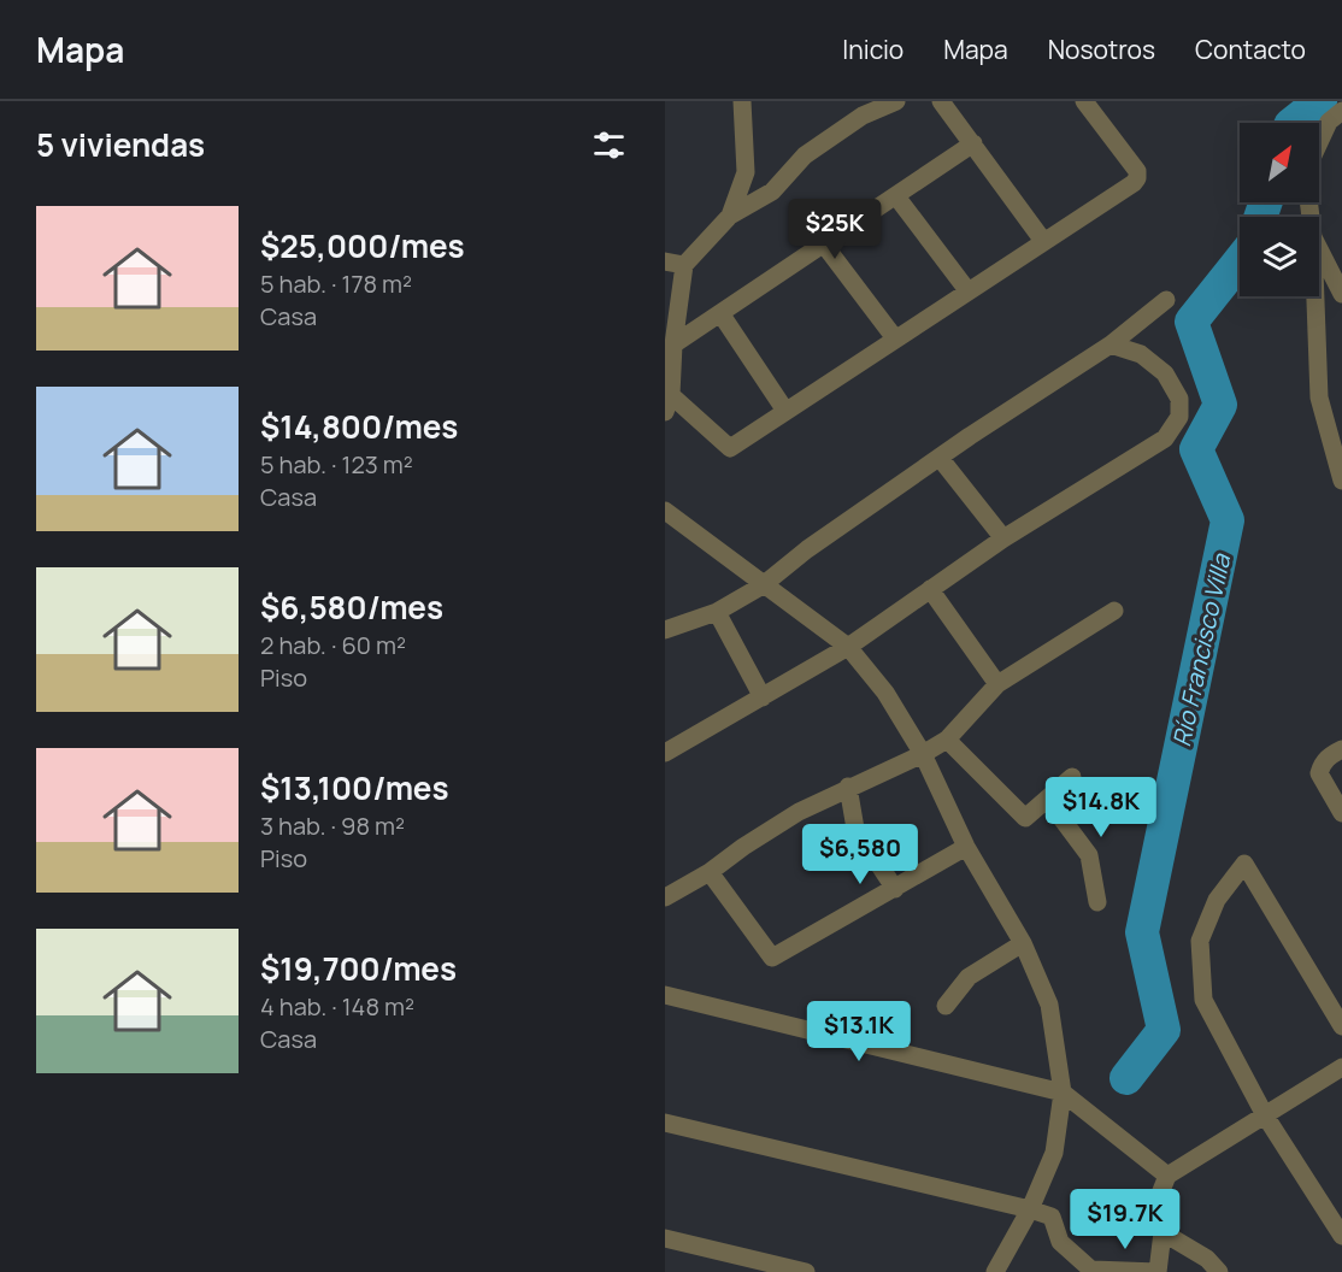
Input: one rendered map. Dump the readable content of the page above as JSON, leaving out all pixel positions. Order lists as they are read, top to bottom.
{
  "water": ["Río Francisco Villa"],
  "north": "top right",
  "page": {
    "header": "Mapa",
    "nav": [
      "Inicio",
      "Mapa",
      "Nosotros",
      "Contacto"
    ],
    "heading": "5 viviendas",
    "list": [
      {
        "name": "$25,000/mes",
        "note": "5 hab. · 178 m² · Casa"
      },
      {
        "name": "$14,800/mes",
        "note": "5 hab. · 123 m² · Casa"
      },
      {
        "name": "$6,580/mes",
        "note": "2 hab. · 60 m² · Piso"
      },
      {
        "name": "$13,100/mes",
        "note": "3 hab. · 98 m² · Piso"
      },
      {
        "name": "$19,700/mes",
        "note": "4 hab. · 148 m² · Casa"
      }
    ],
    "price": [
      "$25K",
      "$14.8K",
      "$6,580",
      "$13.1K",
      "$19.7K"
    ]
  }
}
